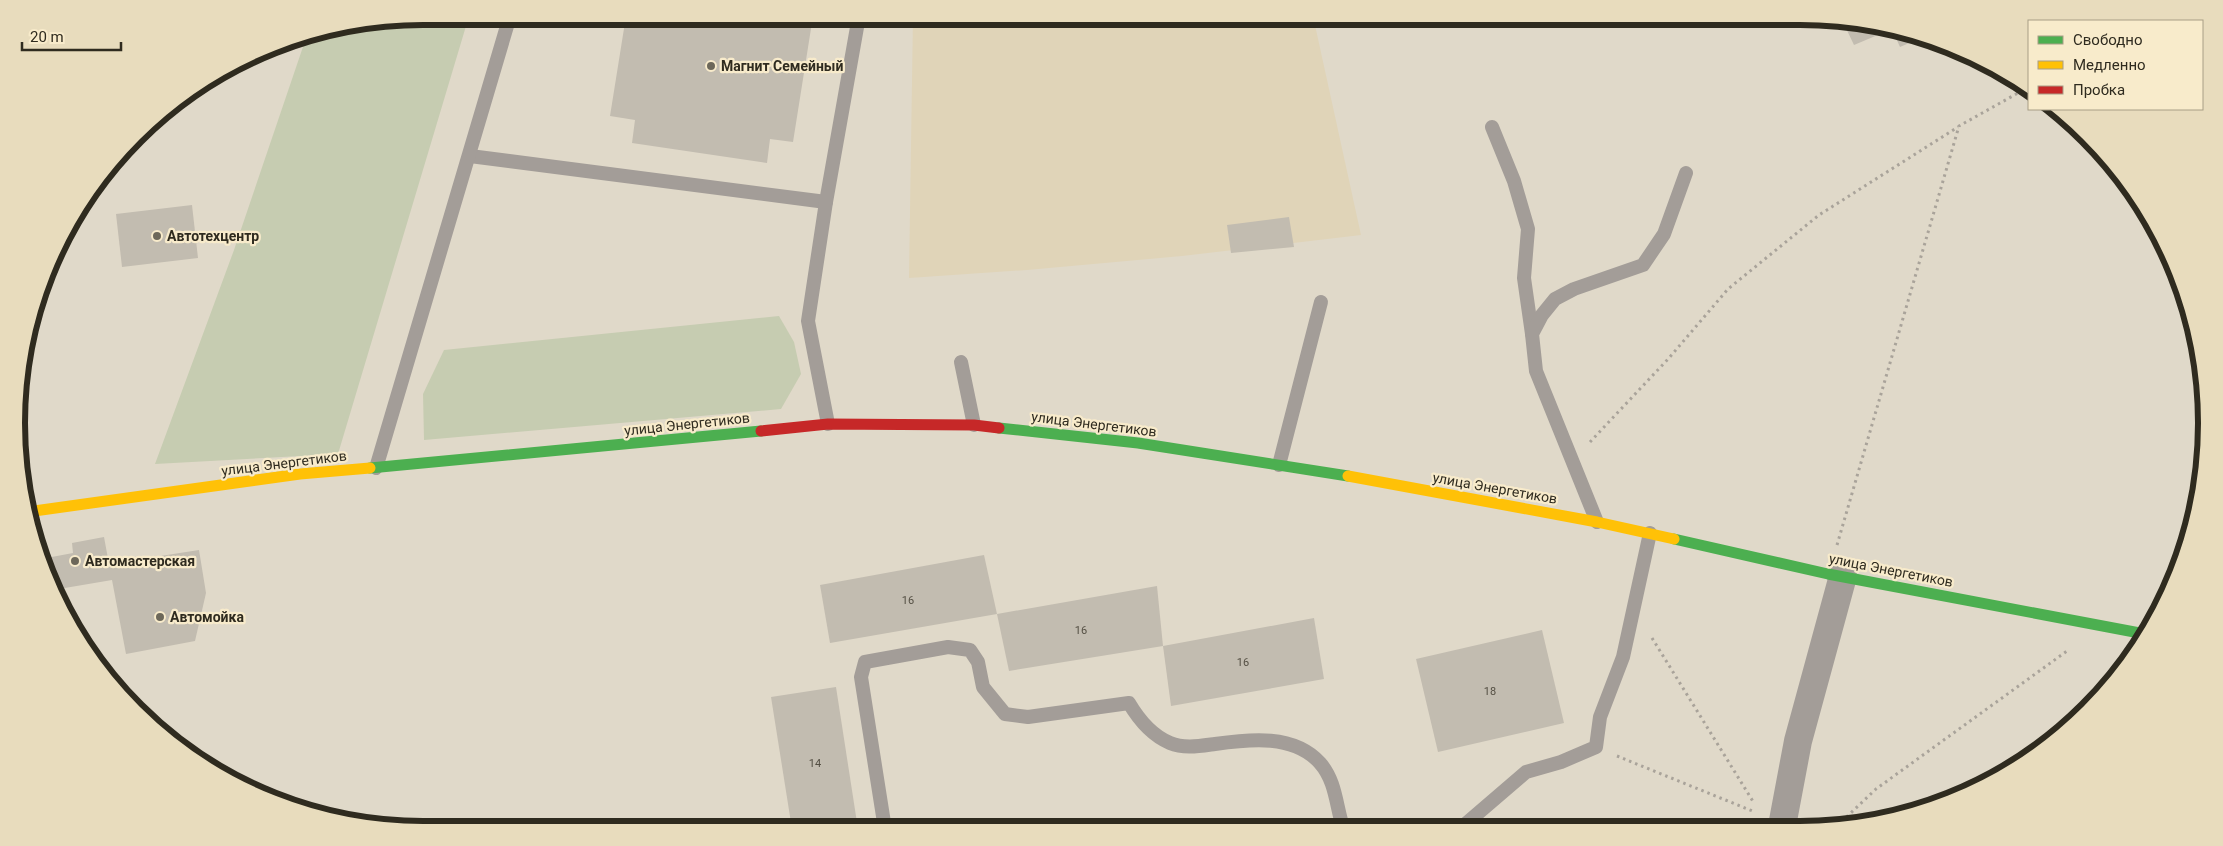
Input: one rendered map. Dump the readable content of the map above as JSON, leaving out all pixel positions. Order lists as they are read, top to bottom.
{
  "streets": {
    "street": ["улица Энергетиков"]
  },
  "places": [
    "Магнит Семейный",
    "Автотехцентр",
    "Автомастерская",
    "Автомойка"
  ],
  "house_numbers": [
    "16",
    "16",
    "16",
    "18",
    "14"
  ],
  "legend": ["Свободно", "Медленно", "Пробка"],
  "scale_bar": "20 m"
}
